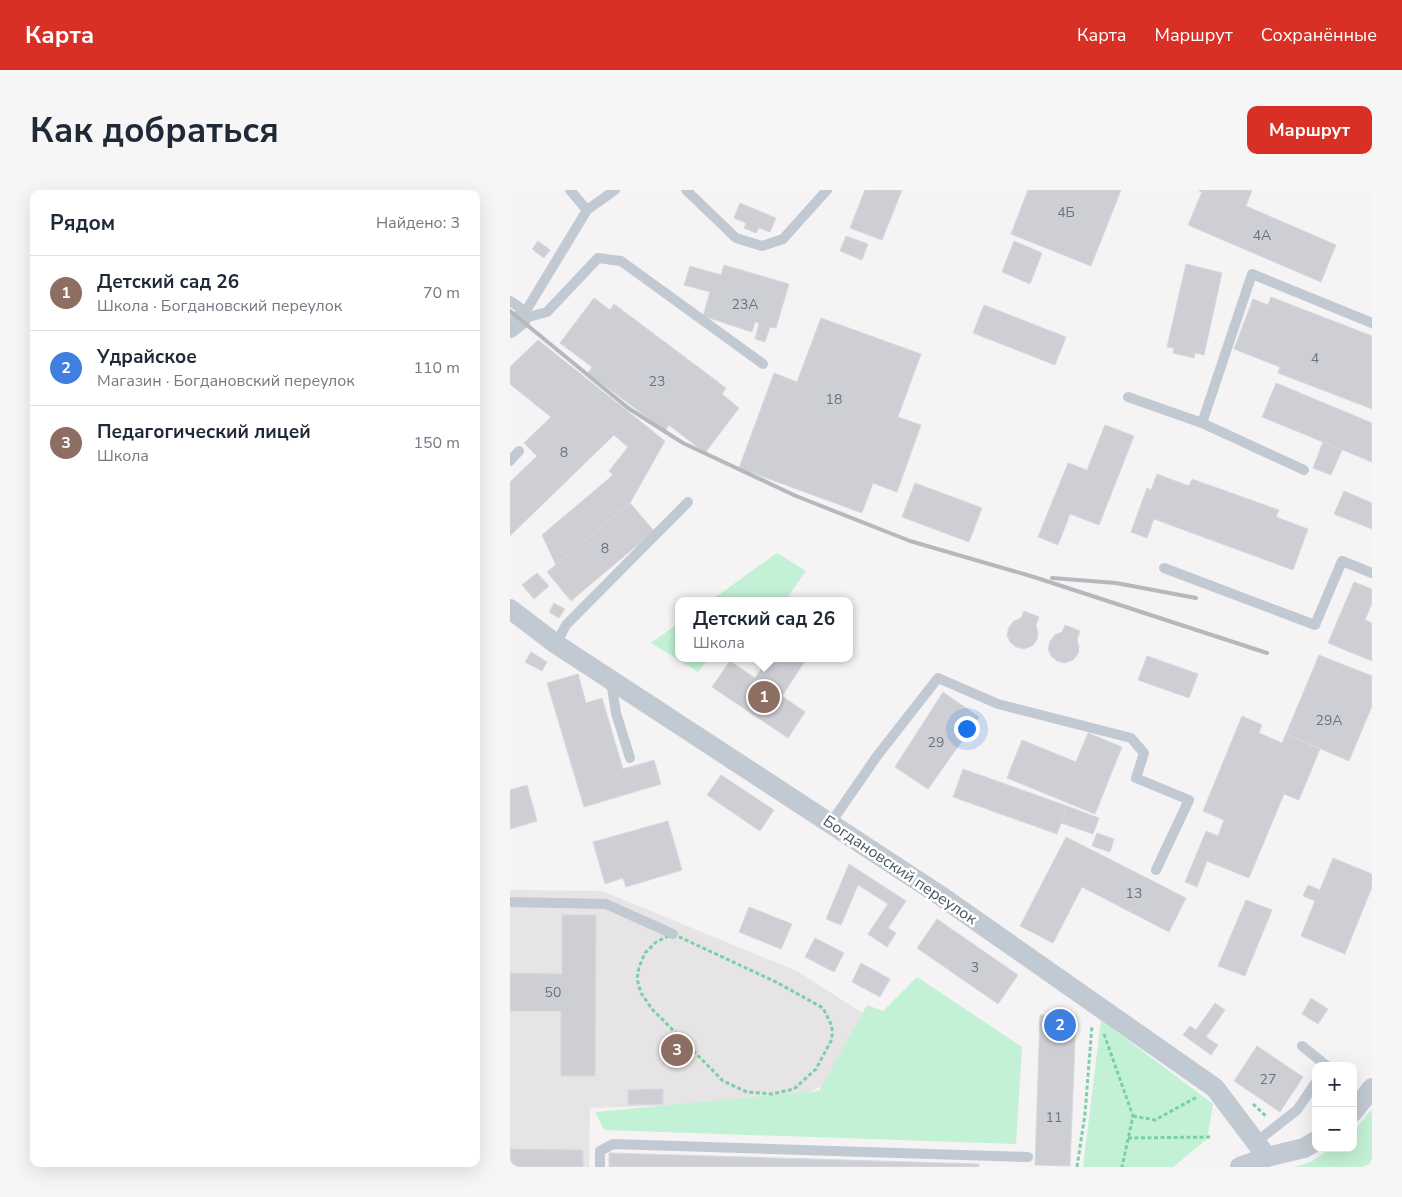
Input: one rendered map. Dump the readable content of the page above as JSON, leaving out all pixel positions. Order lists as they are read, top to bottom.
{
  "streets": {
    "street": ["Богдановский переулок"]
  },
  "house_numbers": [
    "4Б",
    "4А",
    "23А",
    "4",
    "23",
    "18",
    "8",
    "8",
    "29А",
    "29",
    "13",
    "3",
    "50",
    "27",
    "11"
  ],
  "page": {
    "header": "Карта",
    "nav": ["Карта", "Маршрут", "Сохранённые"],
    "buttons": "Маршрут",
    "title": "Как добраться",
    "heading": ["Рядом", "Найдено: 3"],
    "list": [
      {
        "mark": "1",
        "name": "Детский сад 26",
        "note": "Школа · Богдановский переулок",
        "value": "70 m"
      },
      {
        "mark": "2",
        "name": "Удрайское",
        "note": "Магазин · Богдановский переулок",
        "value": "110 m"
      },
      {
        "mark": "3",
        "name": "Педагогический лицей",
        "note": "Школа",
        "value": "150 m"
      }
    ],
    "popup": ["Детский сад 26", "Школа"],
    "pins": ["1", "2", "3"],
    "map_buttons": ["+", "−"]
  }
}
